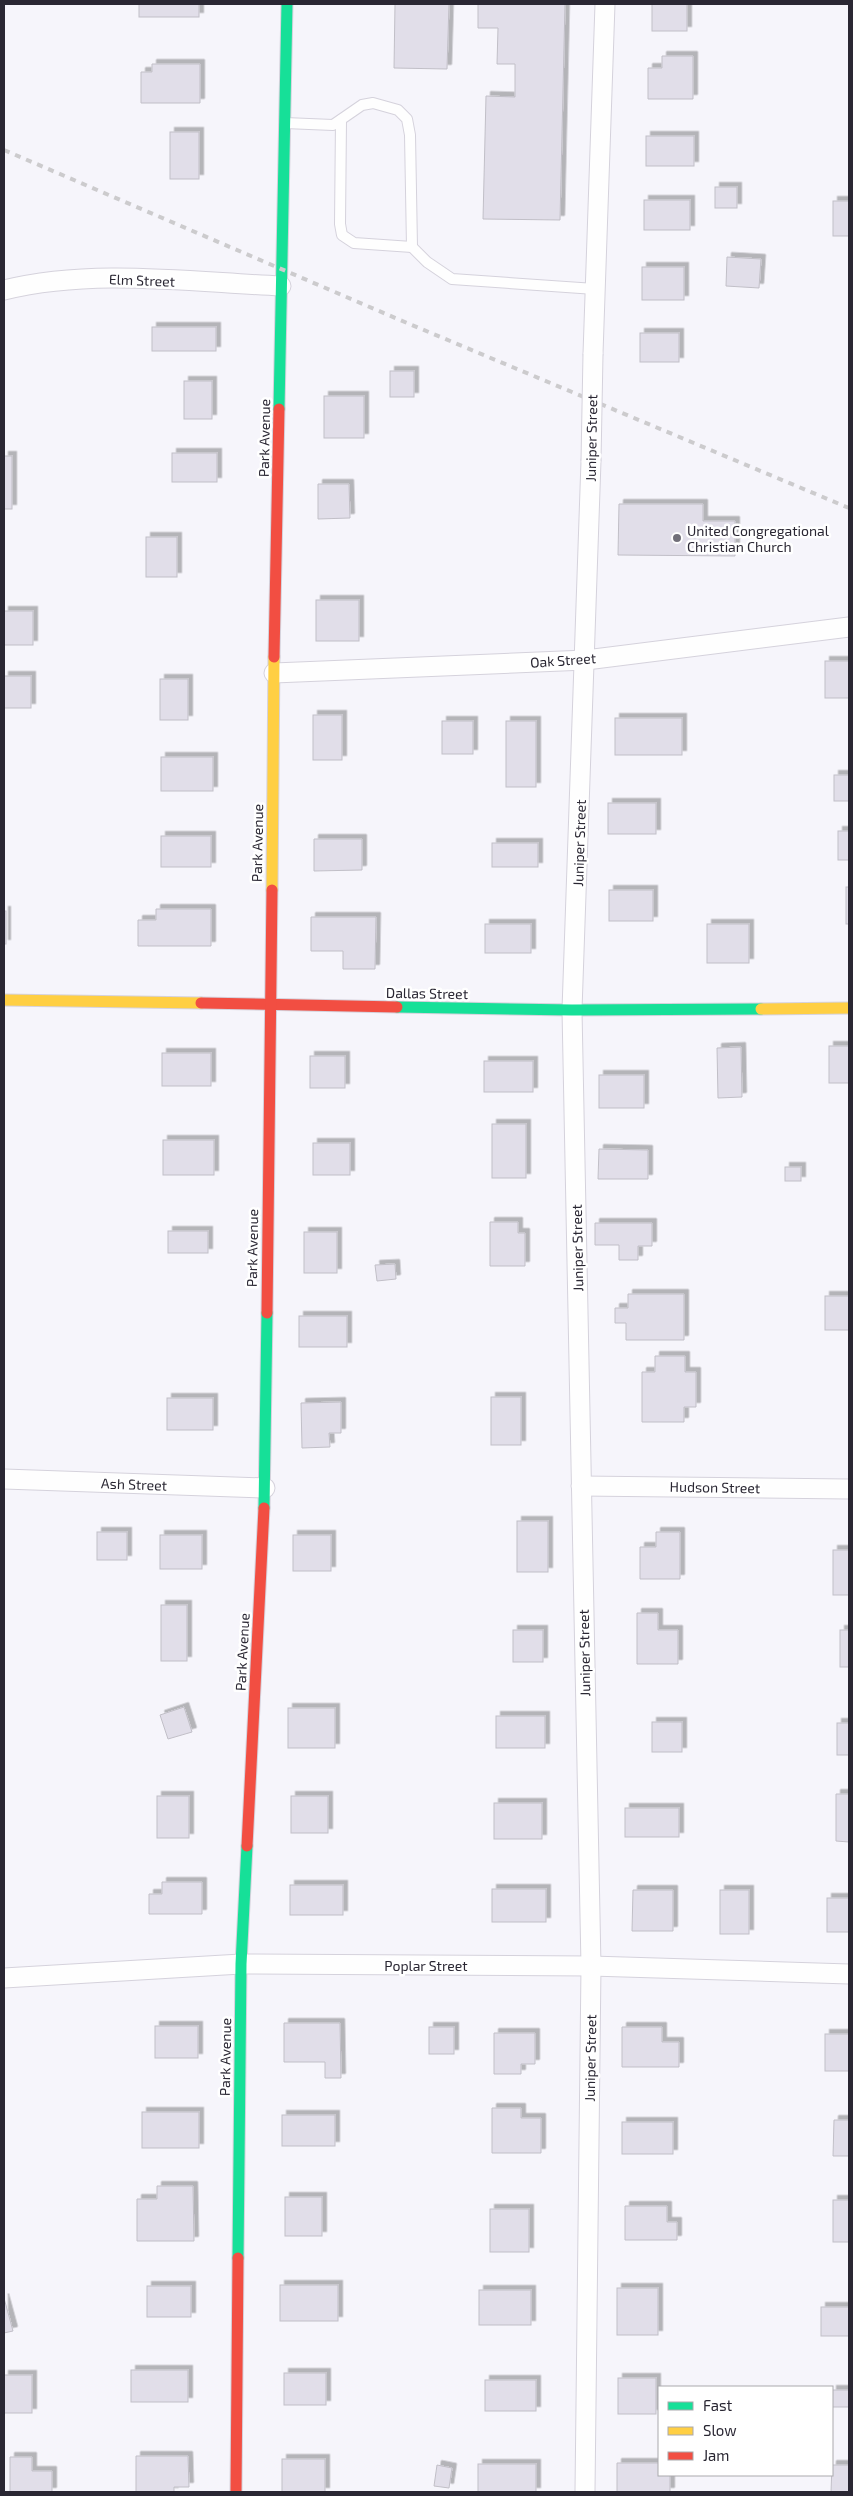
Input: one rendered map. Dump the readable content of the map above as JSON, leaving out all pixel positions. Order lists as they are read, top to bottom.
{
  "streets": {
    "street": [
      "Elm Street",
      "Park Avenue",
      "Juniper Street",
      "Oak Street",
      "Dallas Street",
      "Ash Street",
      "Hudson Street",
      "Poplar Street"
    ]
  },
  "crossings": [
    ["Elm Street", "Park Avenue"],
    ["Park Avenue", "Oak Street"],
    ["Park Avenue", "Dallas Street"],
    ["Park Avenue", "Ash Street"],
    ["Park Avenue", "Poplar Street"],
    ["Juniper Street", "Oak Street"],
    ["Juniper Street", "Dallas Street"],
    ["Juniper Street", "Hudson Street"],
    ["Juniper Street", "Poplar Street"]
  ],
  "places": ["United Congregational Christian Church"],
  "legend": ["Fast", "Slow", "Jam"]
}
